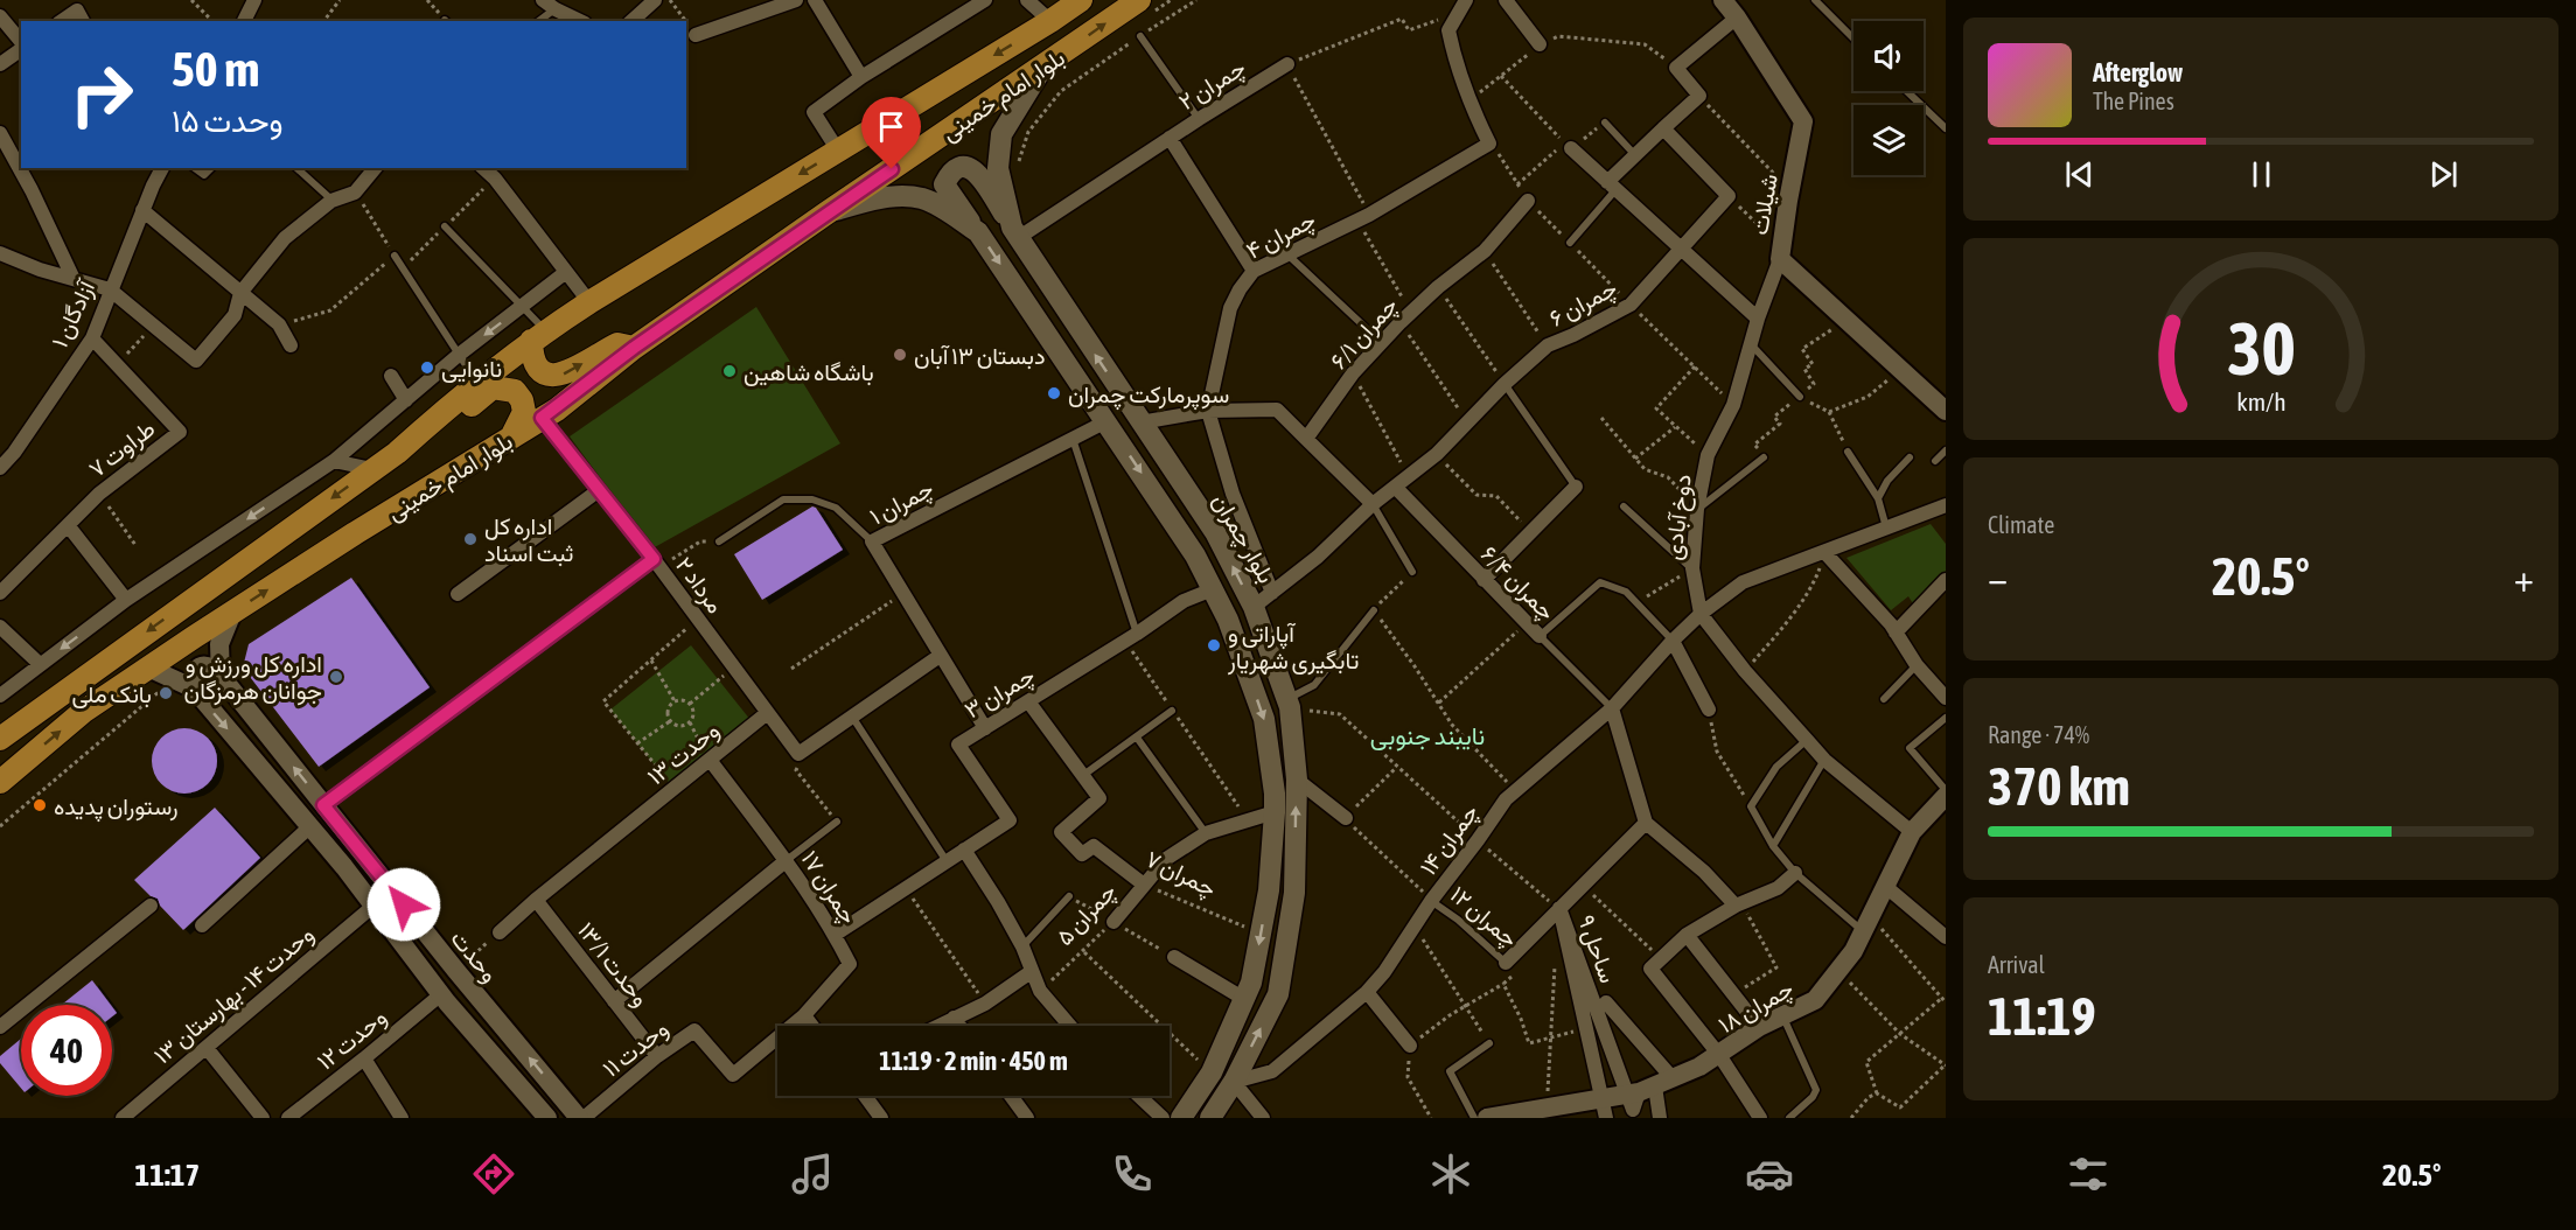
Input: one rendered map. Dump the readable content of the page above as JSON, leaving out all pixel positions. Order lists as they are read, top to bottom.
{
  "streets": {
    "main road": ["بلوار امام خمینی", "بلوار چمران"],
    "street": [
      "چمران ۲",
      "شیلات",
      "چمران ۴",
      "چمران ۶",
      "آزادگان ۱",
      "چمران ۶/۱",
      "طراوت ۷",
      "چمران ۱",
      "دوخ آبادی",
      "چمران ۶/۴",
      "مرداد ۲",
      "چمران ۳",
      "وحدت ۱۳",
      "چمران ۱۴",
      "چمران ۷",
      "چمران ۱۷",
      "چمران ۵",
      "ساحل ۹",
      "وحدت",
      "وحدت ۱۳/۱",
      "وحدت ۱۴ - بهارستان ۱۳",
      "چمران ۱۸",
      "وحدت ۱۲",
      "وحدت ۱۱"
    ],
    "lane": ["چمران ۱۲"]
  },
  "crossings": [
    ["چمران ۲", "بلوار چمران"],
    ["بلوار امام خمینی", "بلوار چمران"],
    ["بلوار امام خمینی", "مرداد ۲"],
    ["شیلات", "دوخ آبادی"],
    ["چمران ۴", "چمران ۶"],
    ["چمران ۶", "بلوار چمران"],
    ["چمران ۶", "چمران ۶/۴"],
    ["آزادگان ۱", "طراوت ۷"],
    ["چمران ۱", "چمران ۳"],
    ["دوخ آبادی", "چمران ۱۴"],
    ["دوخ آبادی", "چمران ۱۸"],
    ["بلوار چمران", "چمران ۱۴"],
    ["چمران ۶/۴", "چمران ۱۴"],
    ["مرداد ۲", "وحدت ۱۳"],
    ["چمران ۳", "چمران ۷"],
    ["چمران ۳", "چمران ۱۷"],
    ["وحدت ۱۳", "چمران ۱۷"],
    ["وحدت ۱۳", "وحدت ۱۳/۱"],
    ["چمران ۱۴", "چمران ۱۲"],
    ["چمران ۷", "چمران ۵"],
    ["چمران ۱۷", "وحدت ۱۱"],
    ["ساحل ۹", "چمران ۱۸"],
    ["وحدت", "وحدت ۱۱"],
    ["وحدت ۱۳/۱", "وحدت ۱۱"]
  ],
  "districts": ["نایبند جنوبی"],
  "places": [
    "دبستان ۱۳ آبان",
    "نانوایی",
    "باشگاه شاهین",
    "سوپرمارکت چمران",
    "اداره کل ثبت اسناد",
    "آپاراتی و تابگیری شهریار",
    "اداره کل ورزش و جوانان هرمزگان",
    "بانک ملی",
    "رستوران پدیده"
  ],
  "page": {
    "turn": ["50 m", "وحدت ۱۵"],
    "song": ["Afterglow", "The Pines"],
    "tile": [
      "Climate",
      ["Range · 74%", "370 km"],
      ["Arrival", "11:19"]
    ],
    "heat": ["−", "20.5°", "+"],
    "limit": "40",
    "trip": "11:19 · 2 min · 450 m",
    "tabs": ["11:17", "20.5°"],
    "gauge": ["30", "km/h"]
  }
}
